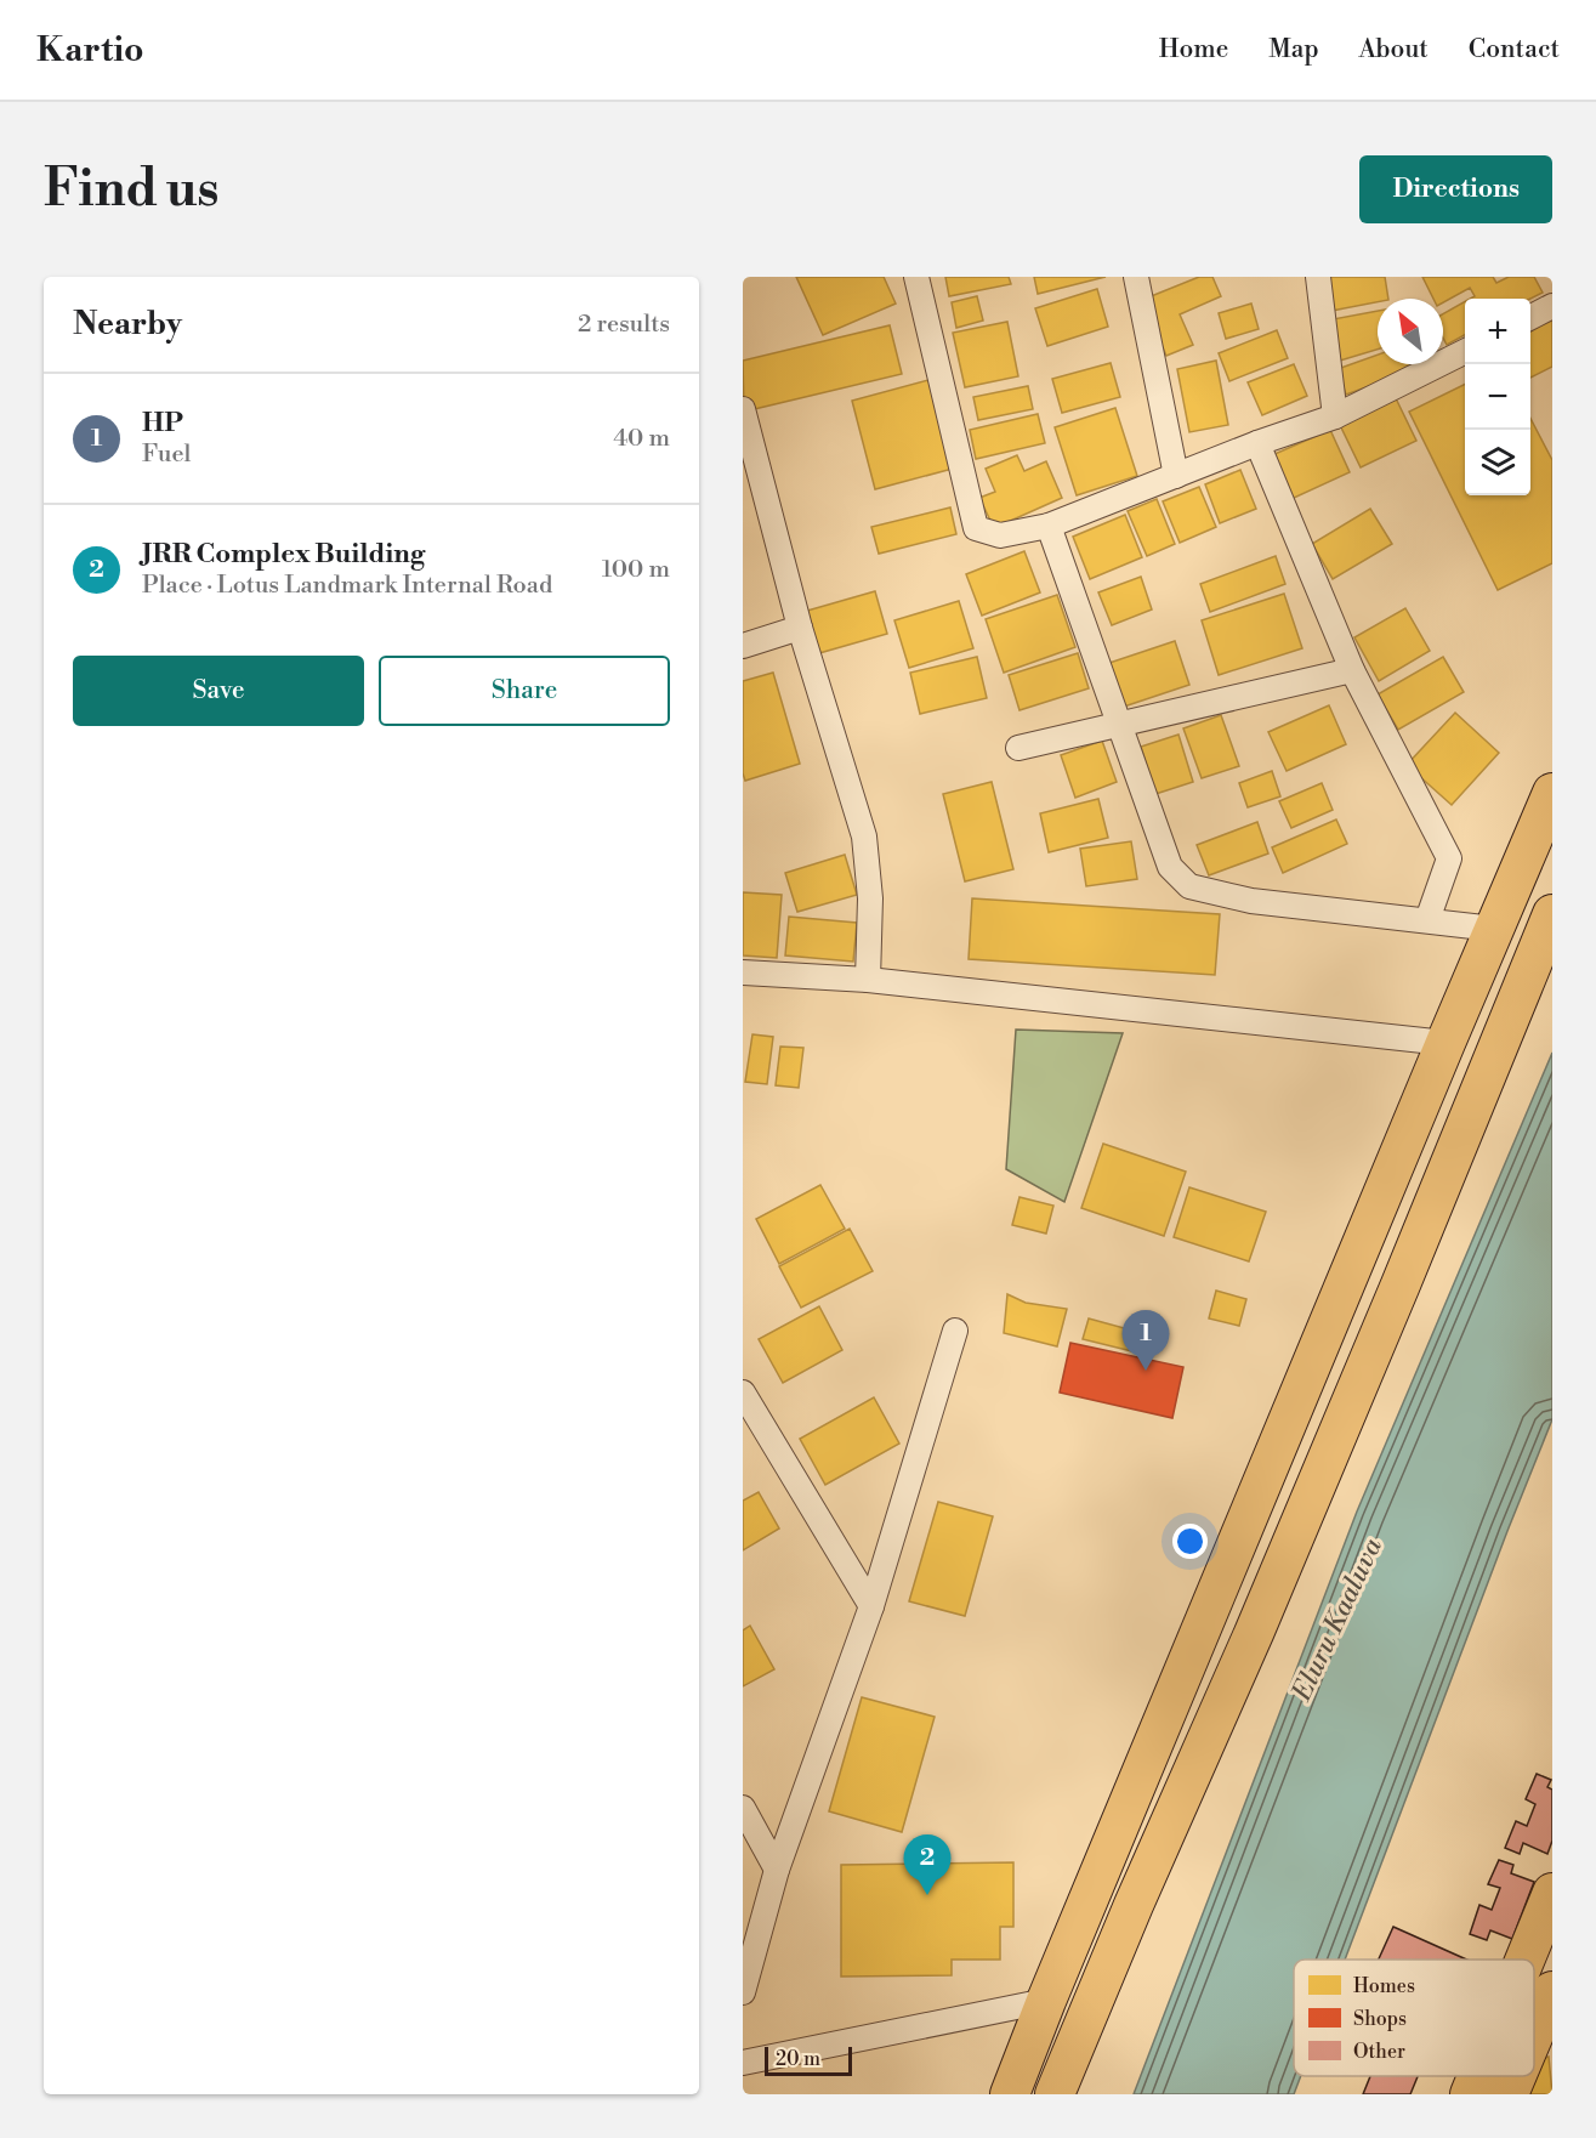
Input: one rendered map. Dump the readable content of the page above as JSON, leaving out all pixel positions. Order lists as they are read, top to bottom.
{
  "water": ["Eluru Kaaluva"],
  "legend": ["Homes", "Shops", "Other"],
  "scale_bar": "20 m",
  "north": "top left",
  "page": {
    "header": "Kartio",
    "nav": [
      "Home",
      "Map",
      "About",
      "Contact"
    ],
    "buttons": [
      "Directions",
      ["Save", "Share"]
    ],
    "title": "Find us",
    "heading": ["Nearby", "2 results"],
    "map_buttons": ["+", "−"],
    "list": [
      {
        "mark": "1",
        "name": "HP",
        "note": "Fuel",
        "value": "40 m"
      },
      {
        "mark": "2",
        "name": "JRR Complex Building",
        "note": "Place · Lotus Landmark Internal Road",
        "value": "100 m"
      }
    ],
    "pins": ["1", "2"],
    "scale": "20 m"
  }
}
